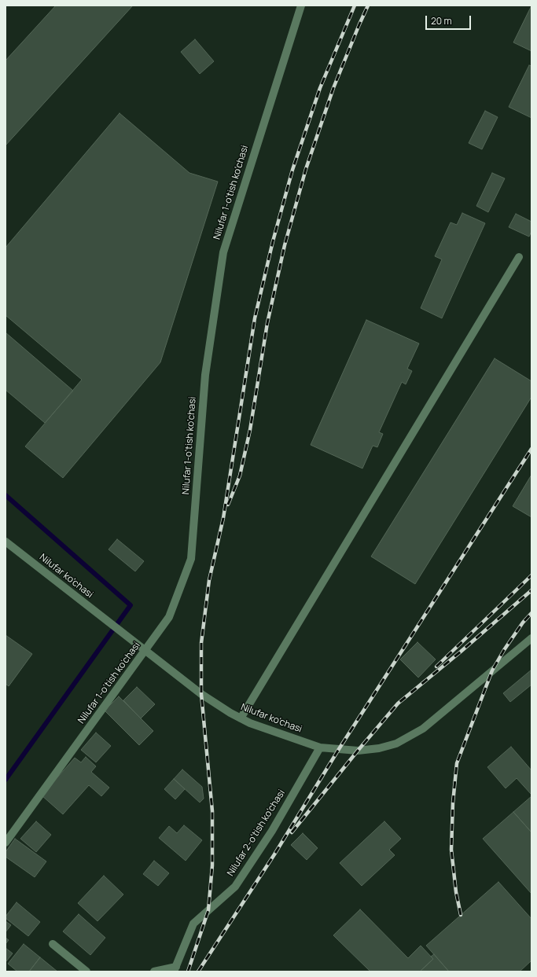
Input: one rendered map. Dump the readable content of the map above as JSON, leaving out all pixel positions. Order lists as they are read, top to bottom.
{
  "streets": {
    "street": ["Nilufar 1-o'tish ko'chasi", "Nilufar ko'chasi", "Nilufar 2-o'tish ko'chasi"]
  },
  "crossings": [
    ["Nilufar 1-o'tish ko'chasi", "Nilufar ko'chasi"],
    ["Nilufar ko'chasi", "Nilufar 2-o'tish ko'chasi"]
  ],
  "scale_bar": "20 m"
}
